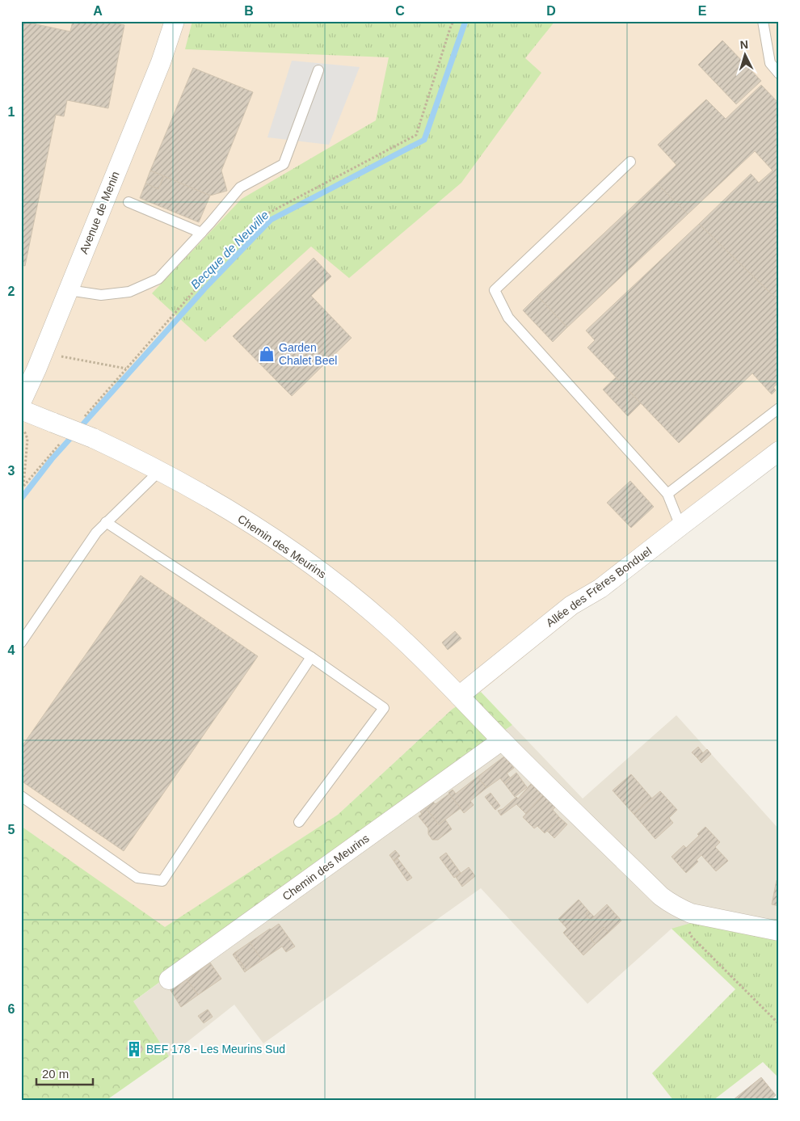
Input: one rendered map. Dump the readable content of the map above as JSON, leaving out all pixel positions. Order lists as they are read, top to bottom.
{
  "streets": {
    "street": ["Avenue de Menin", "Chemin des Meurins", "Allée des Frères Bonduel"]
  },
  "crossings": [
    ["Chemin des Meurins", "Allée des Frères Bonduel"]
  ],
  "water": ["Becque de Neuville"],
  "places": {
    "shop": ["Garden Chalet Beel"],
    "building": ["BEF 178 - Les Meurins Sud"]
  },
  "scale_bar": "20 m",
  "north": "top",
  "grid": {
    "columns": [
      "A",
      "B",
      "C",
      "D",
      "E"
    ],
    "rows": [
      "1",
      "2",
      "3",
      "4",
      "5",
      "6"
    ]
  }
}
